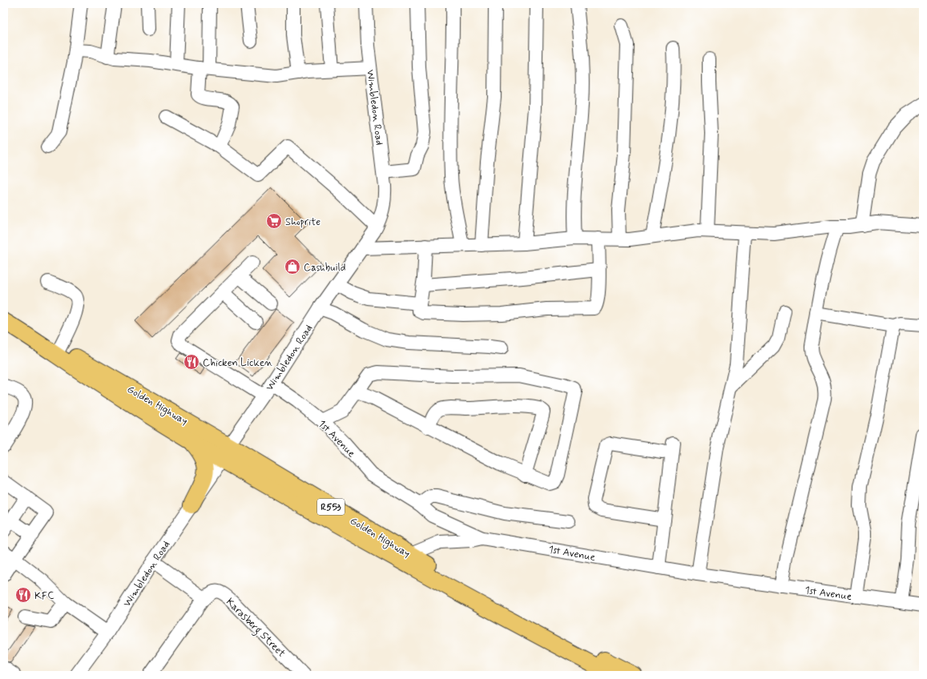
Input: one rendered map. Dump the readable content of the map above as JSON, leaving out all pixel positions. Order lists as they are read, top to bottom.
{
  "streets": {
    "main road": ["Golden Highway", "R553"],
    "street": ["Wimbledon Road", "1st Avenue", "Karasberg Street"]
  },
  "crossings": [
    ["Wimbledon Road", "Golden Highway"],
    ["Wimbledon Road", "1st Avenue"]
  ],
  "places": {
    "supermarket": ["Shoprite"],
    "shop": ["Cashbuild"],
    "restaurant": ["Chicken Licken", "KFC"]
  }
}
